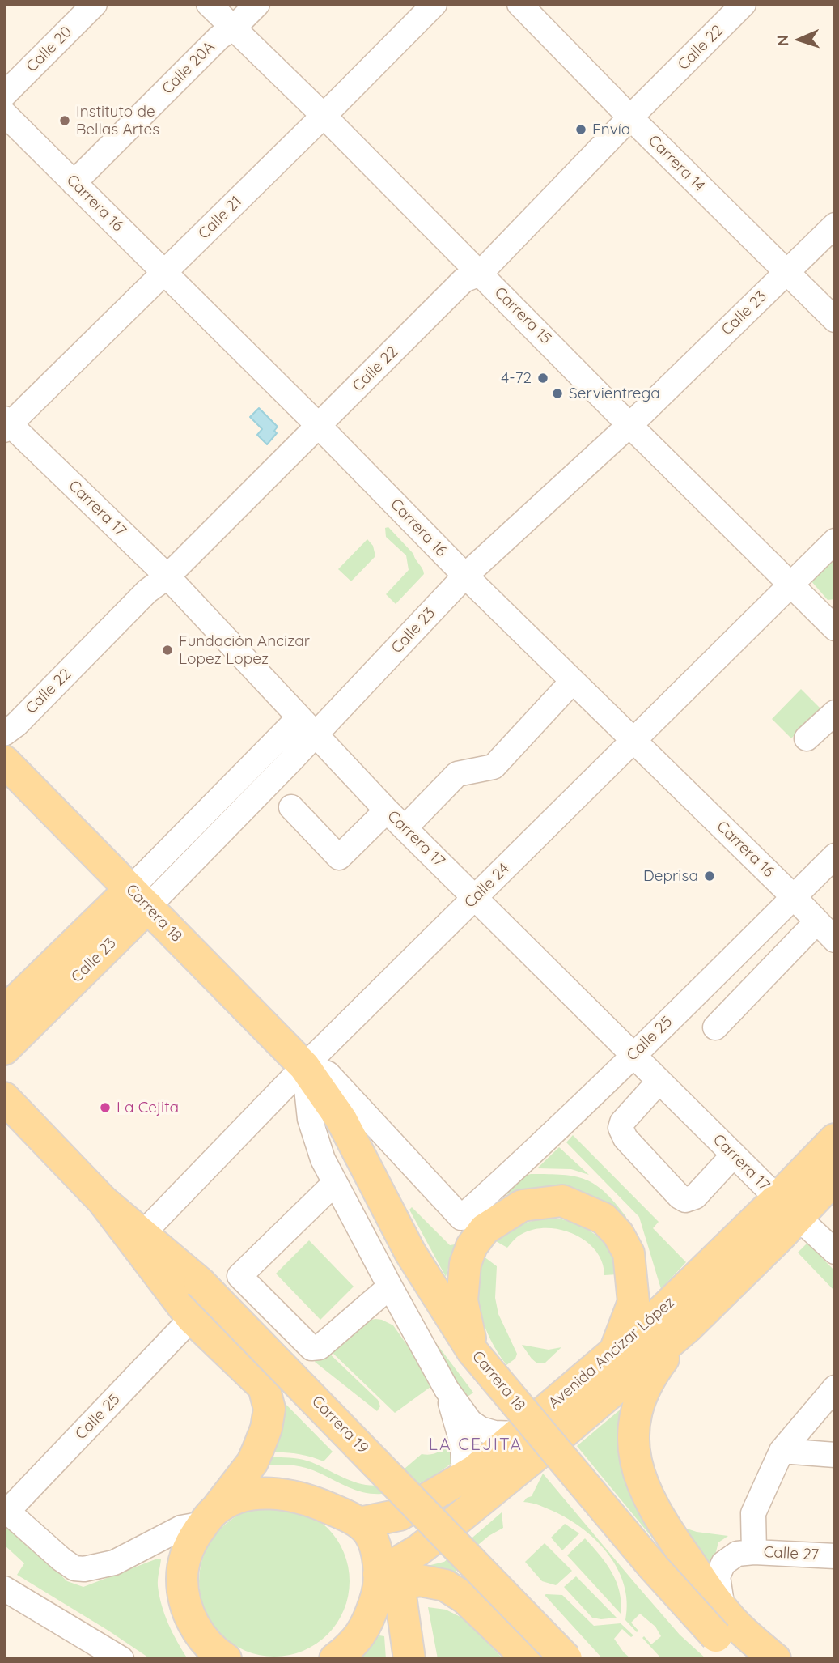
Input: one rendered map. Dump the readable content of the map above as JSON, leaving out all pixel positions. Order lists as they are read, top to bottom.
{
  "streets": {
    "main road": [
      "Calle 23",
      "Carrera 18",
      "Avenida Ancizar López",
      "Carrera 19"
    ],
    "street": [
      "Calle 22",
      "Calle 20",
      "Calle 20A",
      "Carrera 14",
      "Carrera 16",
      "Calle 21",
      "Carrera 15",
      "Carrera 17",
      "Calle 24",
      "Calle 25",
      "Calle 27"
    ]
  },
  "crossings": [
    ["Calle 22", "Carrera 14"],
    ["Calle 22", "Carrera 16"],
    ["Calle 22", "Carrera 15"],
    ["Calle 22", "Carrera 17"],
    ["Calle 20A", "Carrera 16"],
    ["Calle 20A", "Carrera 15"],
    ["Carrera 14", "Calle 23"],
    ["Carrera 16", "Calle 21"],
    ["Carrera 16", "Calle 23"],
    ["Carrera 16", "Calle 24"],
    ["Carrera 16", "Calle 25"],
    ["Calle 21", "Carrera 15"],
    ["Calle 21", "Carrera 17"],
    ["Calle 23", "Carrera 15"],
    ["Calle 23", "Carrera 17"],
    ["Calle 23", "Carrera 18"],
    ["Carrera 15", "Calle 24"],
    ["Carrera 17", "Calle 24"],
    ["Carrera 17", "Calle 25"],
    ["Carrera 17", "Avenida Ancizar López"],
    ["Calle 24", "Carrera 18"],
    ["Calle 24", "Carrera 19"],
    ["Carrera 18", "Calle 25"],
    ["Carrera 18", "Avenida Ancizar López"]
  ],
  "districts": ["LA CEJITA"],
  "places": [
    "Instituto de Bellas Artes",
    "Envía",
    "4-72",
    "Servientrega",
    "Fundación Ancizar Lopez Lopez",
    "Deprisa",
    "La Cejita"
  ],
  "north": "left"
}
